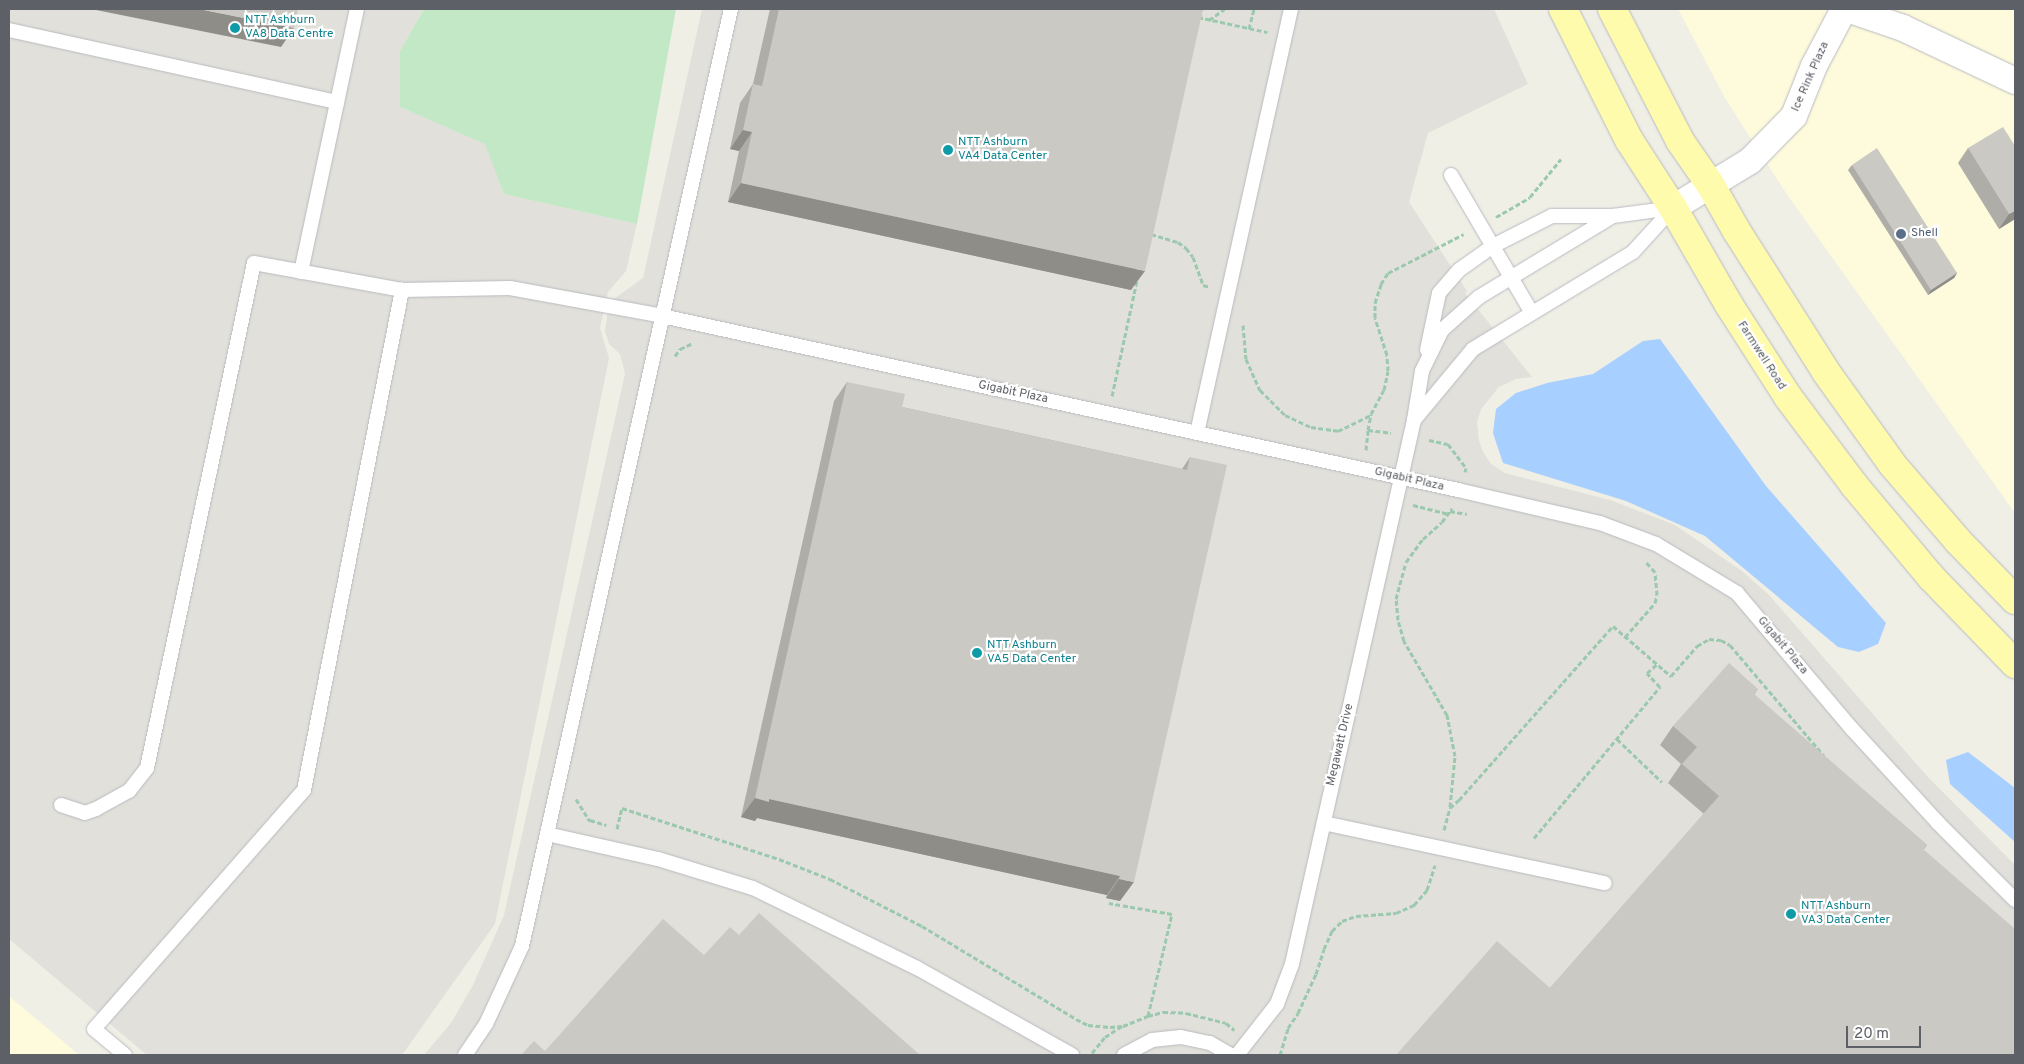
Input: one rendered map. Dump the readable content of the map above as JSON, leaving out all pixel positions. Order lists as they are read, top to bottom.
{
  "streets": {
    "main road": ["Farmwell Road"],
    "street": ["Ice Rink Plaza"],
    "lane": ["Gigabit Plaza", "Megawatt Drive"]
  },
  "crossings": [
    ["Ice Rink Plaza", "Farmwell Road"],
    ["Gigabit Plaza", "Megawatt Drive"]
  ],
  "places": [
    "NTT Ashburn VA8 Data Centre",
    "NTT Ashburn VA4 Data Center",
    "Shell",
    "NTT Ashburn VA5 Data Center",
    "NTT Ashburn VA3 Data Center"
  ],
  "scale_bar": "20 m"
}
